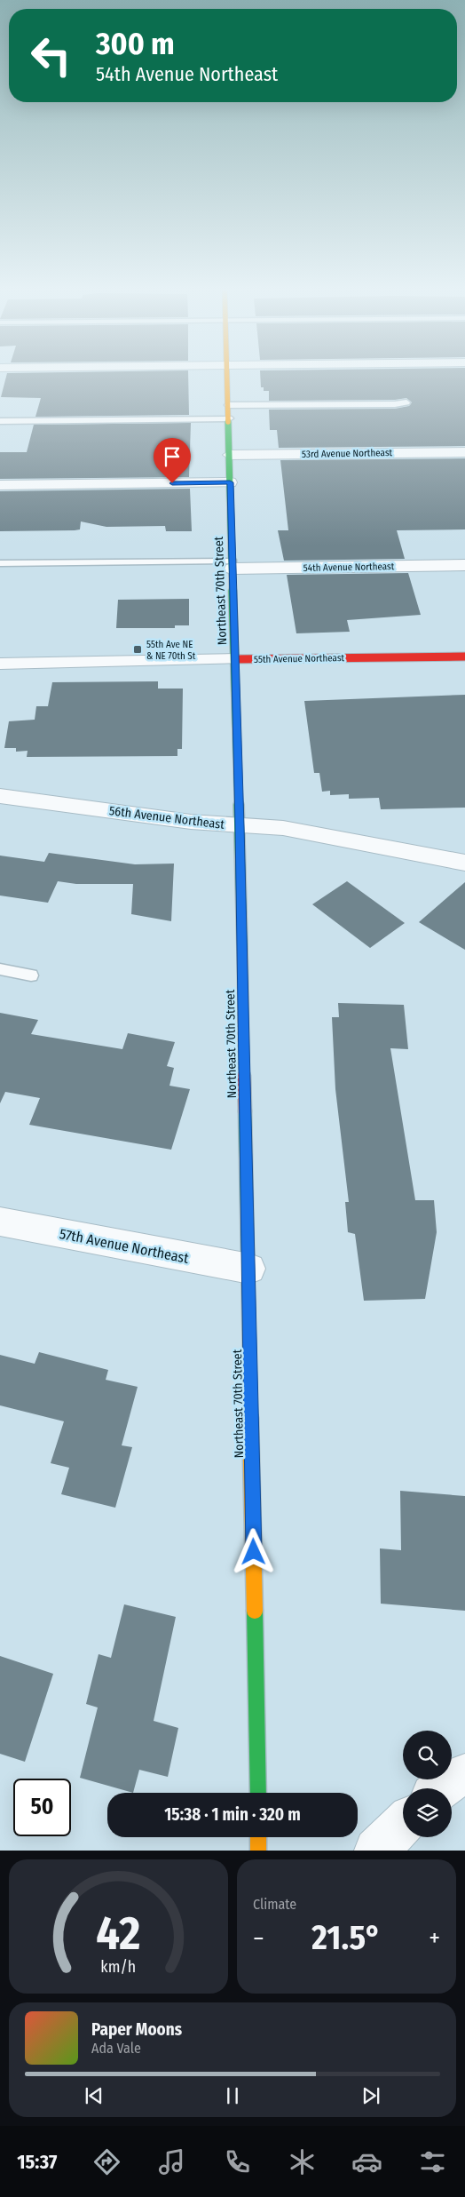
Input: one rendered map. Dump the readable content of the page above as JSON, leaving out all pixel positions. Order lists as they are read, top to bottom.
{
  "streets": {
    "street": [
      "53rd Avenue Northeast",
      "54th Avenue Northeast",
      "Northeast 70th Street",
      "55th Avenue Northeast",
      "56th Avenue Northeast",
      "57th Avenue Northeast"
    ]
  },
  "crossings": [
    ["53rd Avenue Northeast", "Northeast 70th Street"],
    ["54th Avenue Northeast", "Northeast 70th Street"],
    ["Northeast 70th Street", "55th Avenue Northeast"],
    ["Northeast 70th Street", "56th Avenue Northeast"],
    ["Northeast 70th Street", "57th Avenue Northeast"]
  ],
  "places": {
    "transit": ["55th Ave NE & NE 70th St"]
  },
  "page": {
    "turn": ["300 m", "54th Avenue Northeast"],
    "limit": "50",
    "trip": "15:38 · 1 min · 320 m",
    "tile": "Climate",
    "heat": ["−", "21.5°", "+"],
    "song": ["Paper Moons", "Ada Vale"],
    "tabs": "15:37",
    "gauge": ["42", "km/h"]
  }
}
